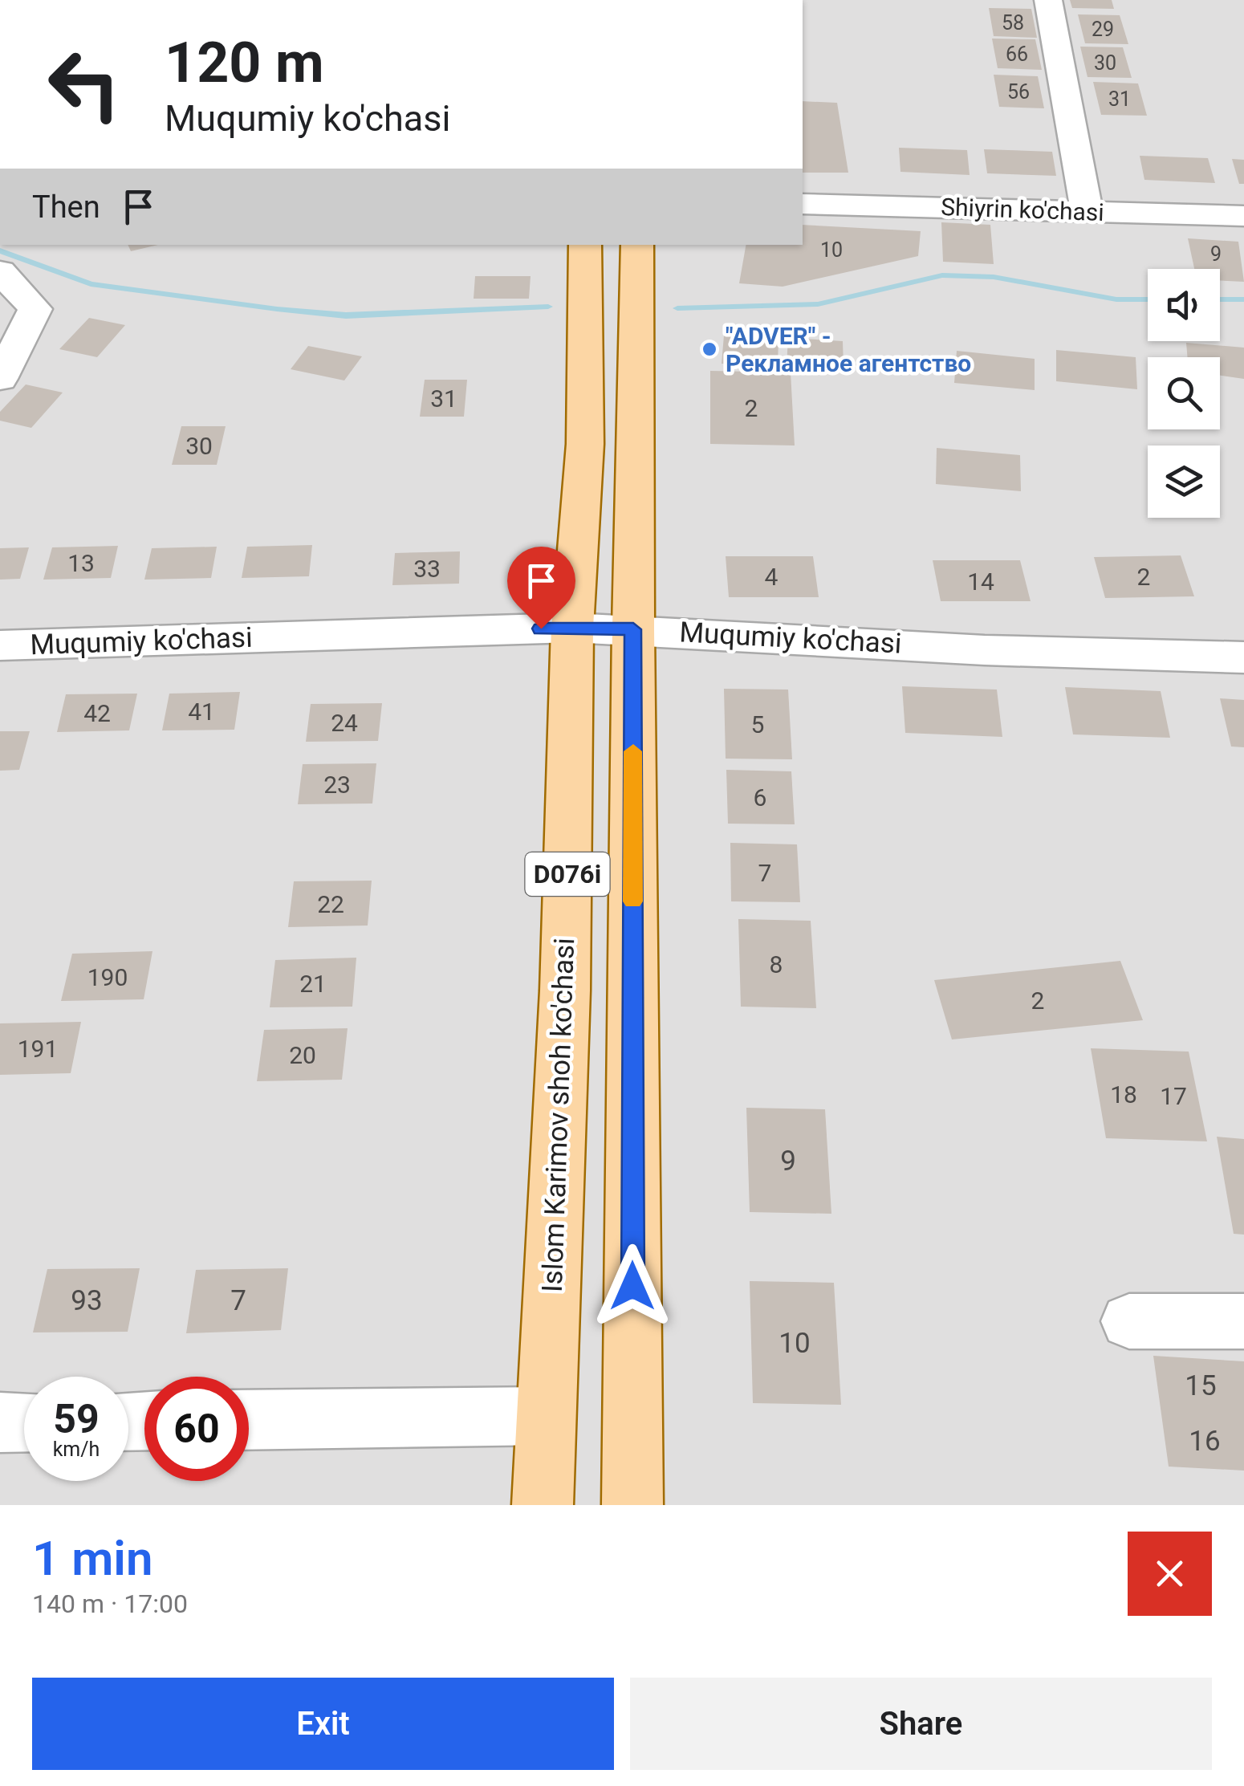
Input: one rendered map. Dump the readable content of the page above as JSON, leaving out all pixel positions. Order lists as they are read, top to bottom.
{
  "streets": {
    "main road": ["D076i", "Islom Karimov shoh ko'chasi"],
    "street": ["Shiyrin ko'chasi", "Muqumiy ko'chasi"]
  },
  "crossings": [
    ["Muqumiy ko'chasi", "D076i"],
    ["Muqumiy ko'chasi", "Islom Karimov shoh ko'chasi"]
  ],
  "places": ["\"ADVER\" - Рекламное агентство"],
  "house_numbers": [
    "58",
    "29",
    "66",
    "30",
    "56",
    "31",
    "10",
    "9",
    "31",
    "2",
    "30",
    "13",
    "33",
    "4",
    "2",
    "14",
    "41",
    "42",
    "24",
    "5",
    "23",
    "6",
    "7",
    "22",
    "8",
    "190",
    "21",
    "2",
    "191",
    "20",
    "18",
    "17",
    "9",
    "93",
    "7",
    "10",
    "15",
    "16"
  ],
  "page": {
    "turn": ["120 m", "Muqumiy ko'chasi"],
    "then": "Then",
    "speed": "59 km/h",
    "limit": "60",
    "heading": ["1 min", "140 m · 17:00"],
    "buttons": ["Exit", "Share"]
  }
}
